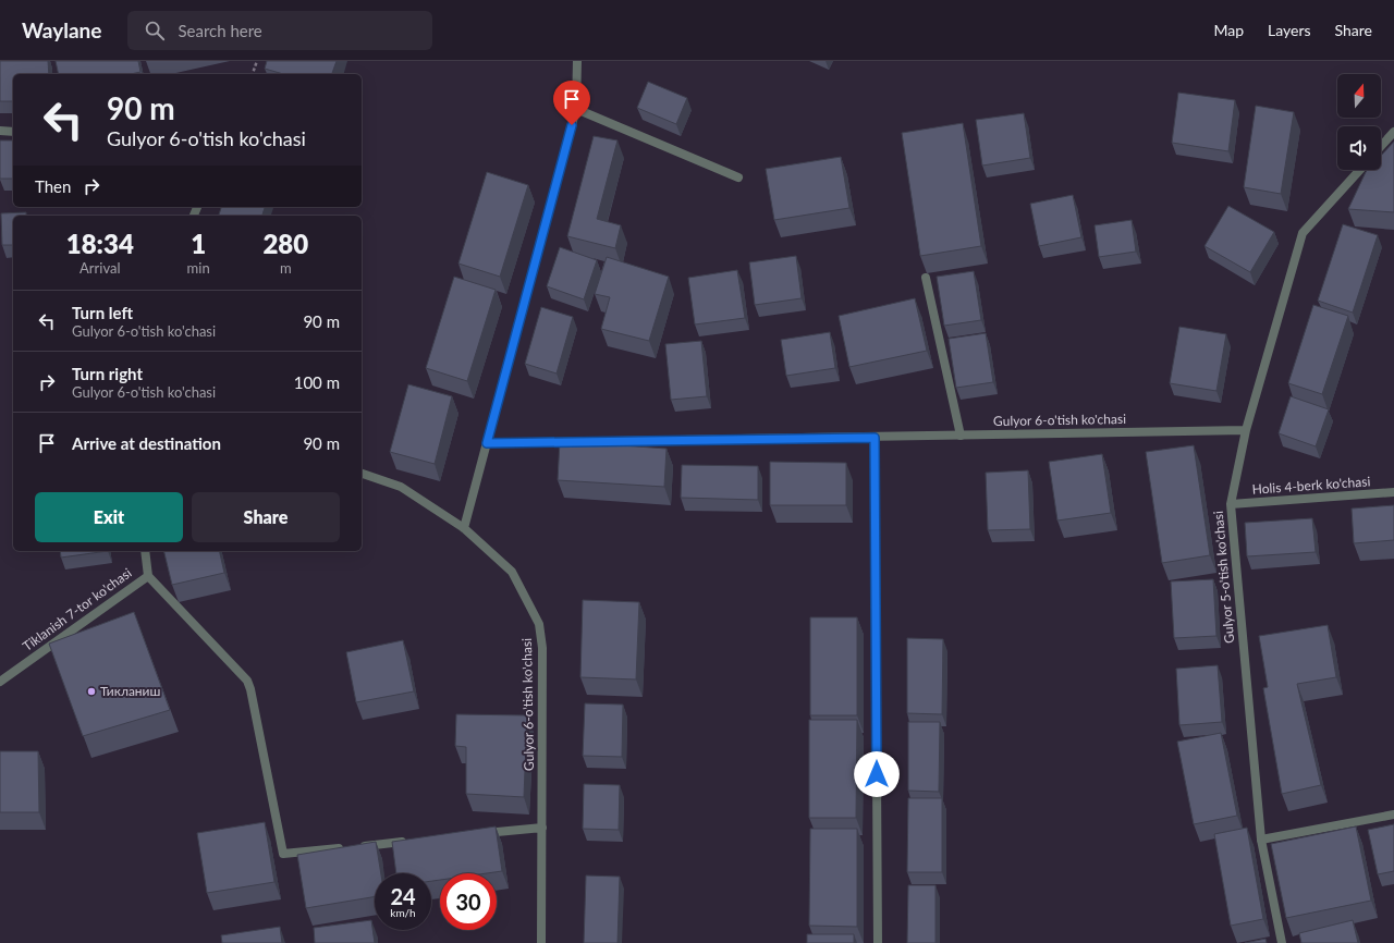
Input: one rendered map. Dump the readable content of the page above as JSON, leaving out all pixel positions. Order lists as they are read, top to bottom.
{
  "streets": {
    "street": [
      "Gulyor 6-o'tish ko'chasi",
      "Holis 4-berk ko'chasi",
      "Gulyor 5-o'tish ko'chasi",
      "Tiklanish 7-tor ko'chasi"
    ]
  },
  "crossings": [
    ["Gulyor 6-o'tish ko'chasi", "Gulyor 5-o'tish ko'chasi"],
    ["Holis 4-berk ko'chasi", "Gulyor 5-o'tish ko'chasi"]
  ],
  "places": ["Тикланиш"],
  "north": "top",
  "page": {
    "header": "Waylane",
    "search": "Search here",
    "nav": ["Map", "Layers", "Share"],
    "turn": ["90 m", "Gulyor 6-o'tish ko'chasi"],
    "then": "Then",
    "eta": [
      "18:34",
      "Arrival",
      "1",
      "min",
      "280",
      "m"
    ],
    "list": [
      {
        "name": "Turn left",
        "note": "Gulyor 6-o'tish ko'chasi",
        "value": "90 m"
      },
      {
        "name": "Turn right",
        "note": "Gulyor 6-o'tish ko'chasi",
        "value": "100 m"
      },
      {
        "name": "Arrive at destination",
        "value": "90 m"
      }
    ],
    "buttons": ["Exit", "Share"],
    "speed": "24 km/h",
    "limit": "30"
  }
}
